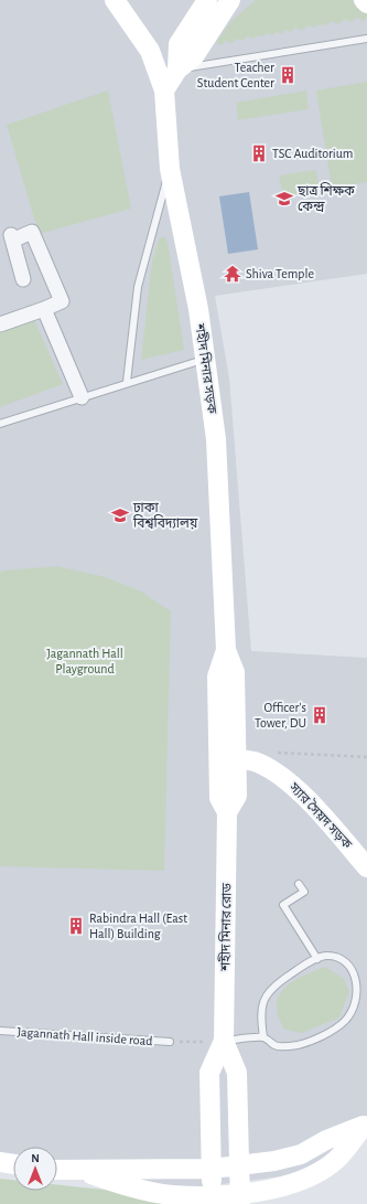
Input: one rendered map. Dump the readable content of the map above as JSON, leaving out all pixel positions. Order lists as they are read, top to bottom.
{
  "streets": {
    "main road": ["শহীদ মিনার সড়ক", "স্যার সৈয়দ সড়ক", "শহীদ মিনার রোড"],
    "lane": ["Jagannath Hall inside road"]
  },
  "crossings": [
    ["শহীদ মিনার সড়ক", "স্যার সৈয়দ সড়ক"],
    ["শহীদ মিনার সড়ক", "শহীদ মিনার রোড"],
    ["স্যার সৈয়দ সড়ক", "শহীদ মিনার রোড"]
  ],
  "parks": ["Jagannath Hall Playground"],
  "places": {
    "building": [
      "Teacher Student Center",
      "TSC Auditorium",
      "Officer's Tower, DU",
      "Rabindra Hall (East Hall) Building"
    ],
    "school or university": ["ছাত্র শিক্ষক কেন্দ্র", "ঢাকা বিশ্ববিদ্যালয়"],
    "temple": ["Shiva Temple"]
  },
  "north": "top"
}
